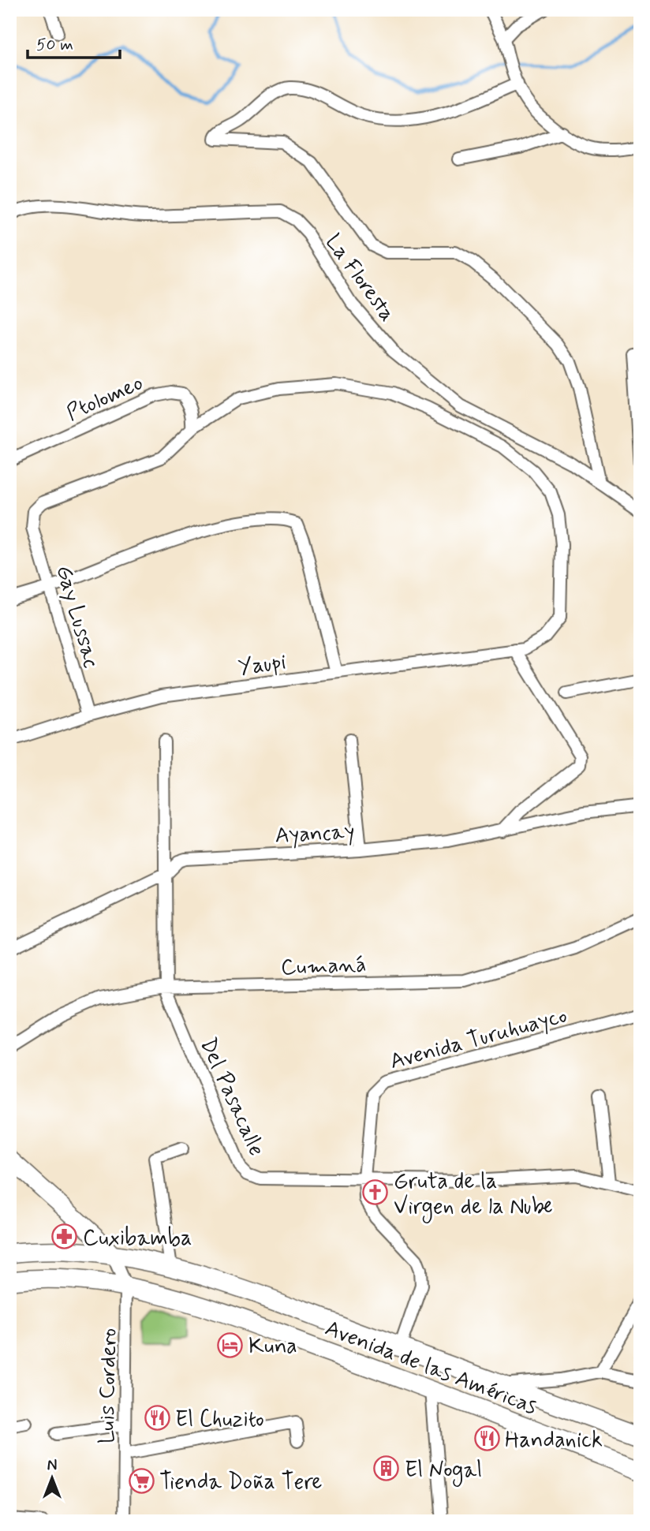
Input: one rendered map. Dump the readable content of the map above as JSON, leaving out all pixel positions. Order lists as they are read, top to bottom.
{
  "streets": {
    "main road": ["Avenida de las Américas"],
    "street": [
      "La Floresta",
      "Ptolomeo",
      "Gay Lussac",
      "Yaupi",
      "Ayancay",
      "Cumaná",
      "Avenida Turuhuayco",
      "Del Pasacalle",
      "Luis Cordero"
    ]
  },
  "crossings": [
    ["Ptolomeo", "Gay Lussac"],
    ["Gay Lussac", "Yaupi"],
    ["Ayancay", "Del Pasacalle"],
    ["Cumaná", "Del Pasacalle"],
    ["Avenida Turuhuayco", "Del Pasacalle"],
    ["Avenida Turuhuayco", "Avenida de las Américas"],
    ["Avenida de las Américas", "Luis Cordero"]
  ],
  "places": {
    "church": ["Gruta de la Virgen de la Nube"],
    "pharmacy": ["Cuxibamba"],
    "hotel": ["Kuna"],
    "restaurant": ["El Chuzito", "Handanick"],
    "building": ["El Nogal"],
    "supermarket": ["Tienda Doña Tere"]
  },
  "scale_bar": "50 m",
  "north": "top"
}
